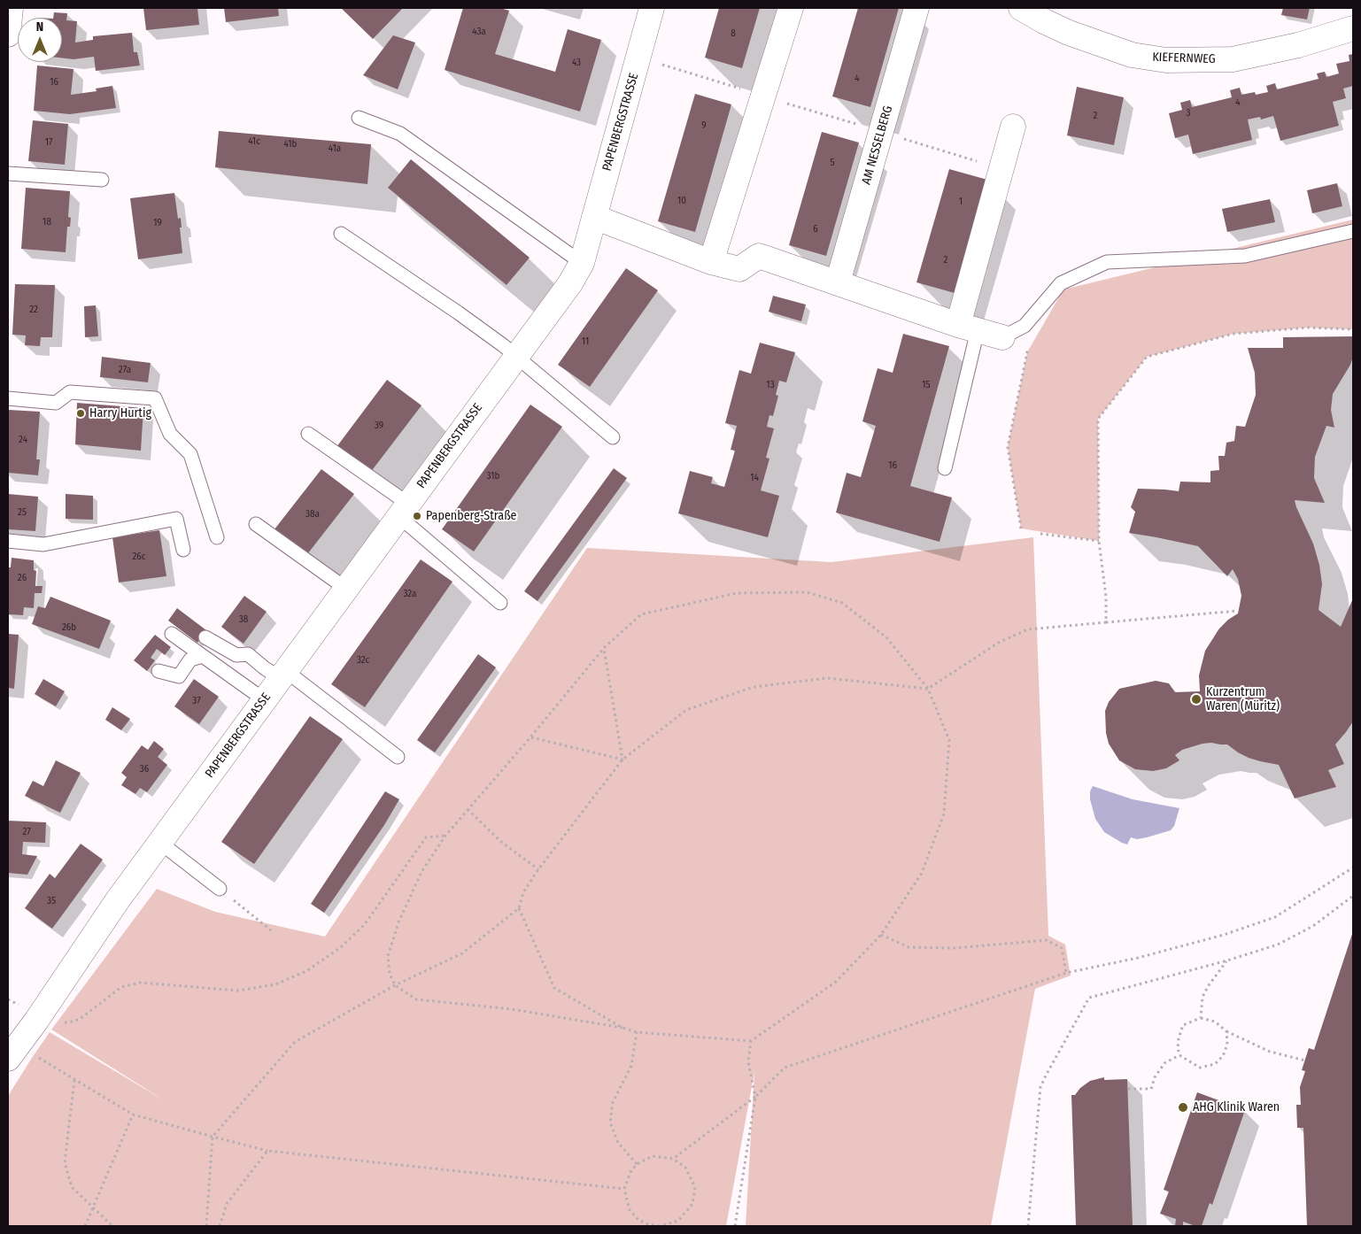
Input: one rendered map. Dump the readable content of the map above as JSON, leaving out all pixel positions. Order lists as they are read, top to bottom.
{
  "streets": {
    "street": ["KIEFERNWEG", "PAPENBERGSTRASSE", "AM NESSELBERG"]
  },
  "places": [
    "Harry Hurtig",
    "Papenberg-Straße",
    "Kurzentrum Waren (Müritz)",
    "AHG Klinik Waren"
  ],
  "house_numbers": [
    "43a",
    "8",
    "43",
    "4",
    "16",
    "4",
    "3",
    "2",
    "9",
    "41c",
    "17",
    "41b",
    "41a",
    "5",
    "10",
    "1",
    "18",
    "19",
    "6",
    "2",
    "22",
    "11",
    "27a",
    "13",
    "15",
    "39",
    "24",
    "16",
    "31b",
    "14",
    "25",
    "38a",
    "26c",
    "26",
    "32a",
    "38",
    "26b",
    "32c",
    "37",
    "36",
    "27",
    "35"
  ],
  "north": "top"
}
